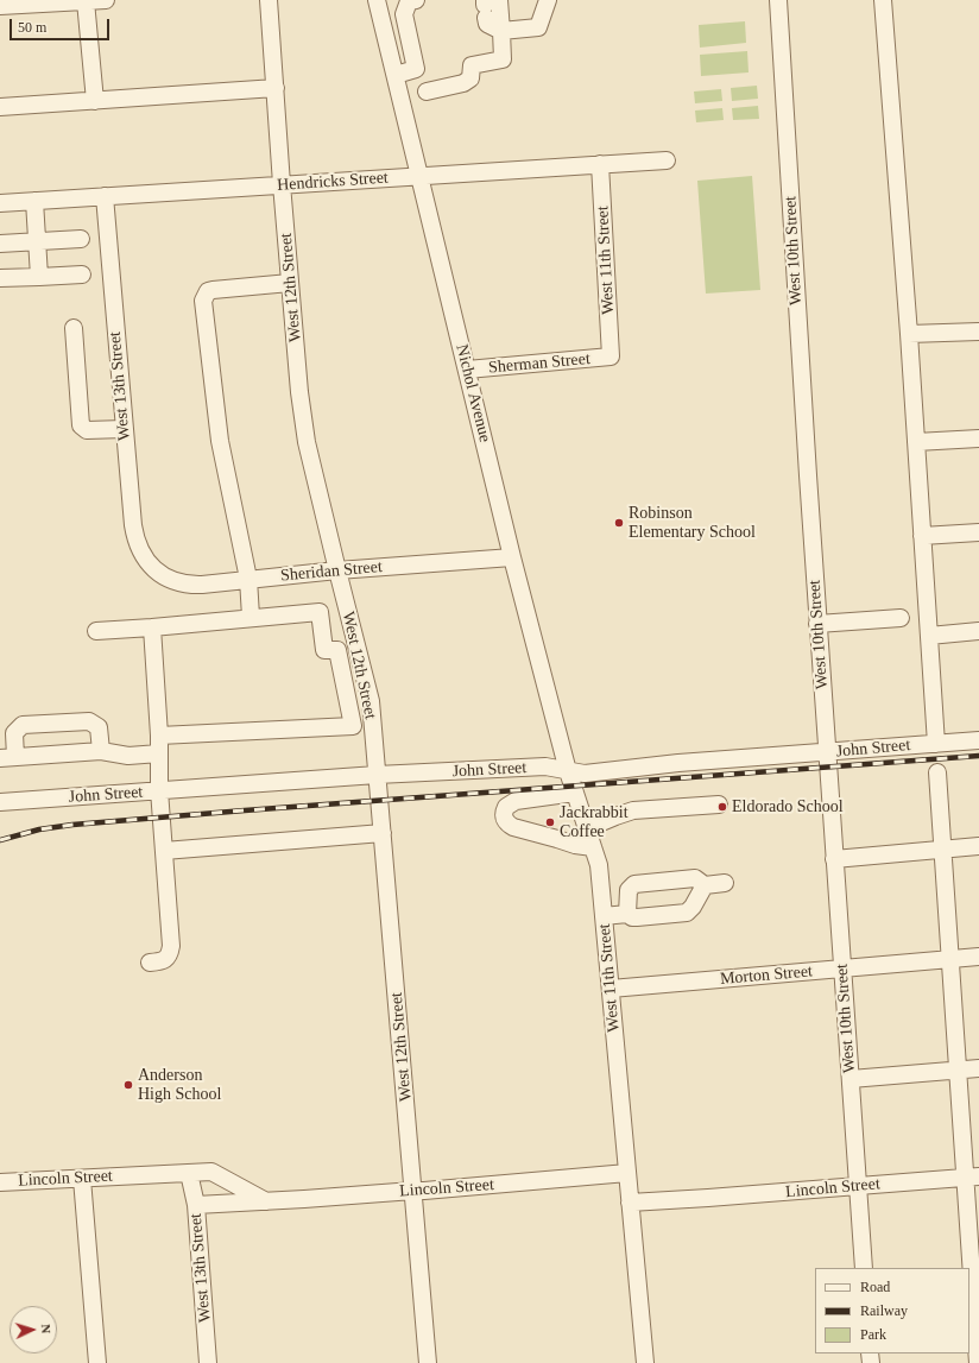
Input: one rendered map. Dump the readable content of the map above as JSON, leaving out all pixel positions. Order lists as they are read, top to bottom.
{
  "streets": {
    "street": [
      "Hendricks Street",
      "West 10th Street",
      "West 11th Street",
      "West 12th Street",
      "Sherman Street",
      "West 13th Street",
      "Nichol Avenue",
      "Sheridan Street",
      "John Street",
      "Morton Street",
      "Lincoln Street"
    ]
  },
  "crossings": [
    ["Hendricks Street", "West 11th Street"],
    ["Hendricks Street", "West 12th Street"],
    ["Hendricks Street", "West 13th Street"],
    ["Hendricks Street", "Nichol Avenue"],
    ["West 10th Street", "John Street"],
    ["West 10th Street", "Morton Street"],
    ["West 10th Street", "Lincoln Street"],
    ["West 11th Street", "Sherman Street"],
    ["West 11th Street", "Nichol Avenue"],
    ["West 11th Street", "John Street"],
    ["West 11th Street", "Morton Street"],
    ["West 11th Street", "Lincoln Street"],
    ["West 12th Street", "Sheridan Street"],
    ["West 12th Street", "John Street"],
    ["West 12th Street", "Lincoln Street"],
    ["Sherman Street", "Nichol Avenue"],
    ["West 13th Street", "Sheridan Street"],
    ["West 13th Street", "Lincoln Street"],
    ["Nichol Avenue", "Sheridan Street"],
    ["Nichol Avenue", "John Street"]
  ],
  "places": [
    "Robinson Elementary School",
    "Eldorado School",
    "Jackrabbit Coffee",
    "Anderson High School"
  ],
  "legend": ["Road", "Railway", "Park"],
  "scale_bar": "50 m",
  "north": "right"
}
